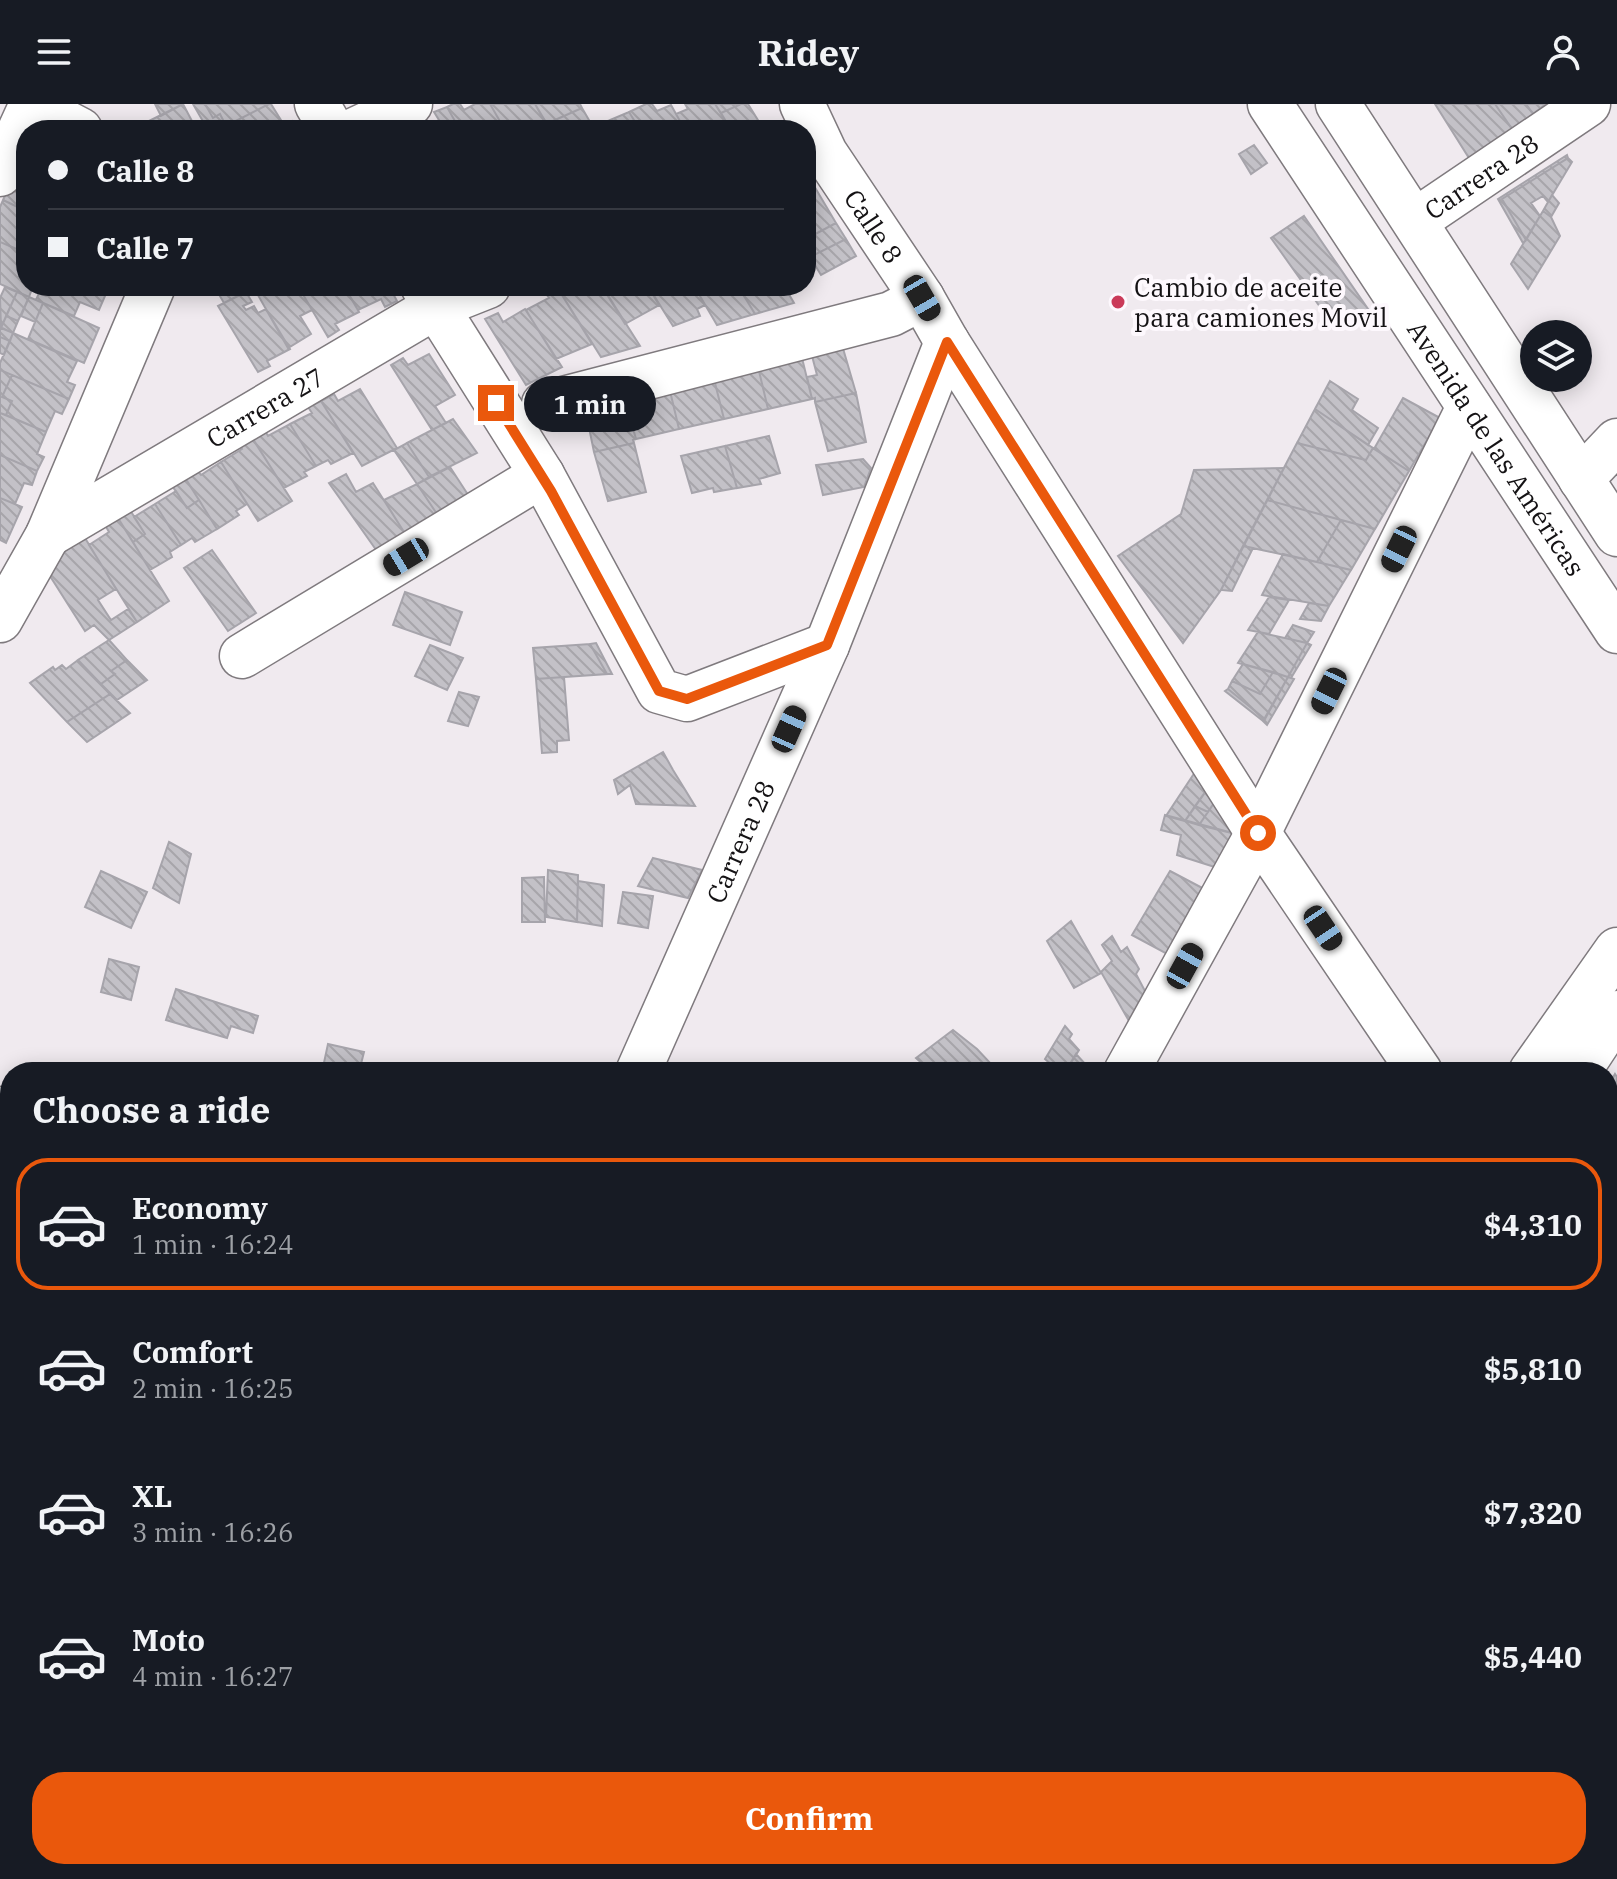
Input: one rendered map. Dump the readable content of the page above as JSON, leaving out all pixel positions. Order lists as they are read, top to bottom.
{
  "streets": {
    "street": [
      "Carrera 28",
      "Calle 8",
      "Carrera 27",
      "Avenida de las Américas"
    ]
  },
  "crossings": [
    ["Carrera 28", "Calle 8"],
    ["Carrera 28", "Avenida de las Américas"]
  ],
  "places": ["Cambio de aceite para camiones Movil"],
  "page": {
    "header": "Ridey",
    "banner": ["Calle 8", "Calle 7"],
    "bubble": "1 min",
    "heading": "Choose a ride",
    "list": [
      {
        "name": "Economy",
        "note": "1 min · 16:24",
        "value": "$4,310"
      },
      {
        "name": "Comfort",
        "note": "2 min · 16:25",
        "value": "$5,810"
      },
      {
        "name": "XL",
        "note": "3 min · 16:26",
        "value": "$7,320"
      },
      {
        "name": "Moto",
        "note": "4 min · 16:27",
        "value": "$5,440"
      }
    ],
    "buttons": "Confirm"
  }
}
